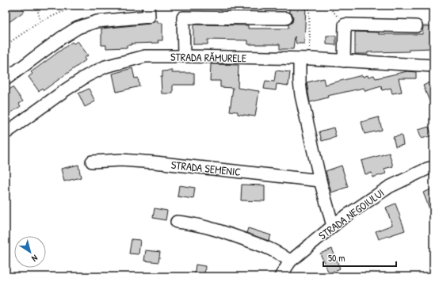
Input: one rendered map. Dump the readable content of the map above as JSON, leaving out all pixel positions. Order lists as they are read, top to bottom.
{
  "streets": {
    "street": ["STRADA RĂMURELE", "STRADA SEMENIC", "STRADA NEGOIULUI"]
  },
  "scale_bar": "50 m",
  "north": "bottom right"
}
